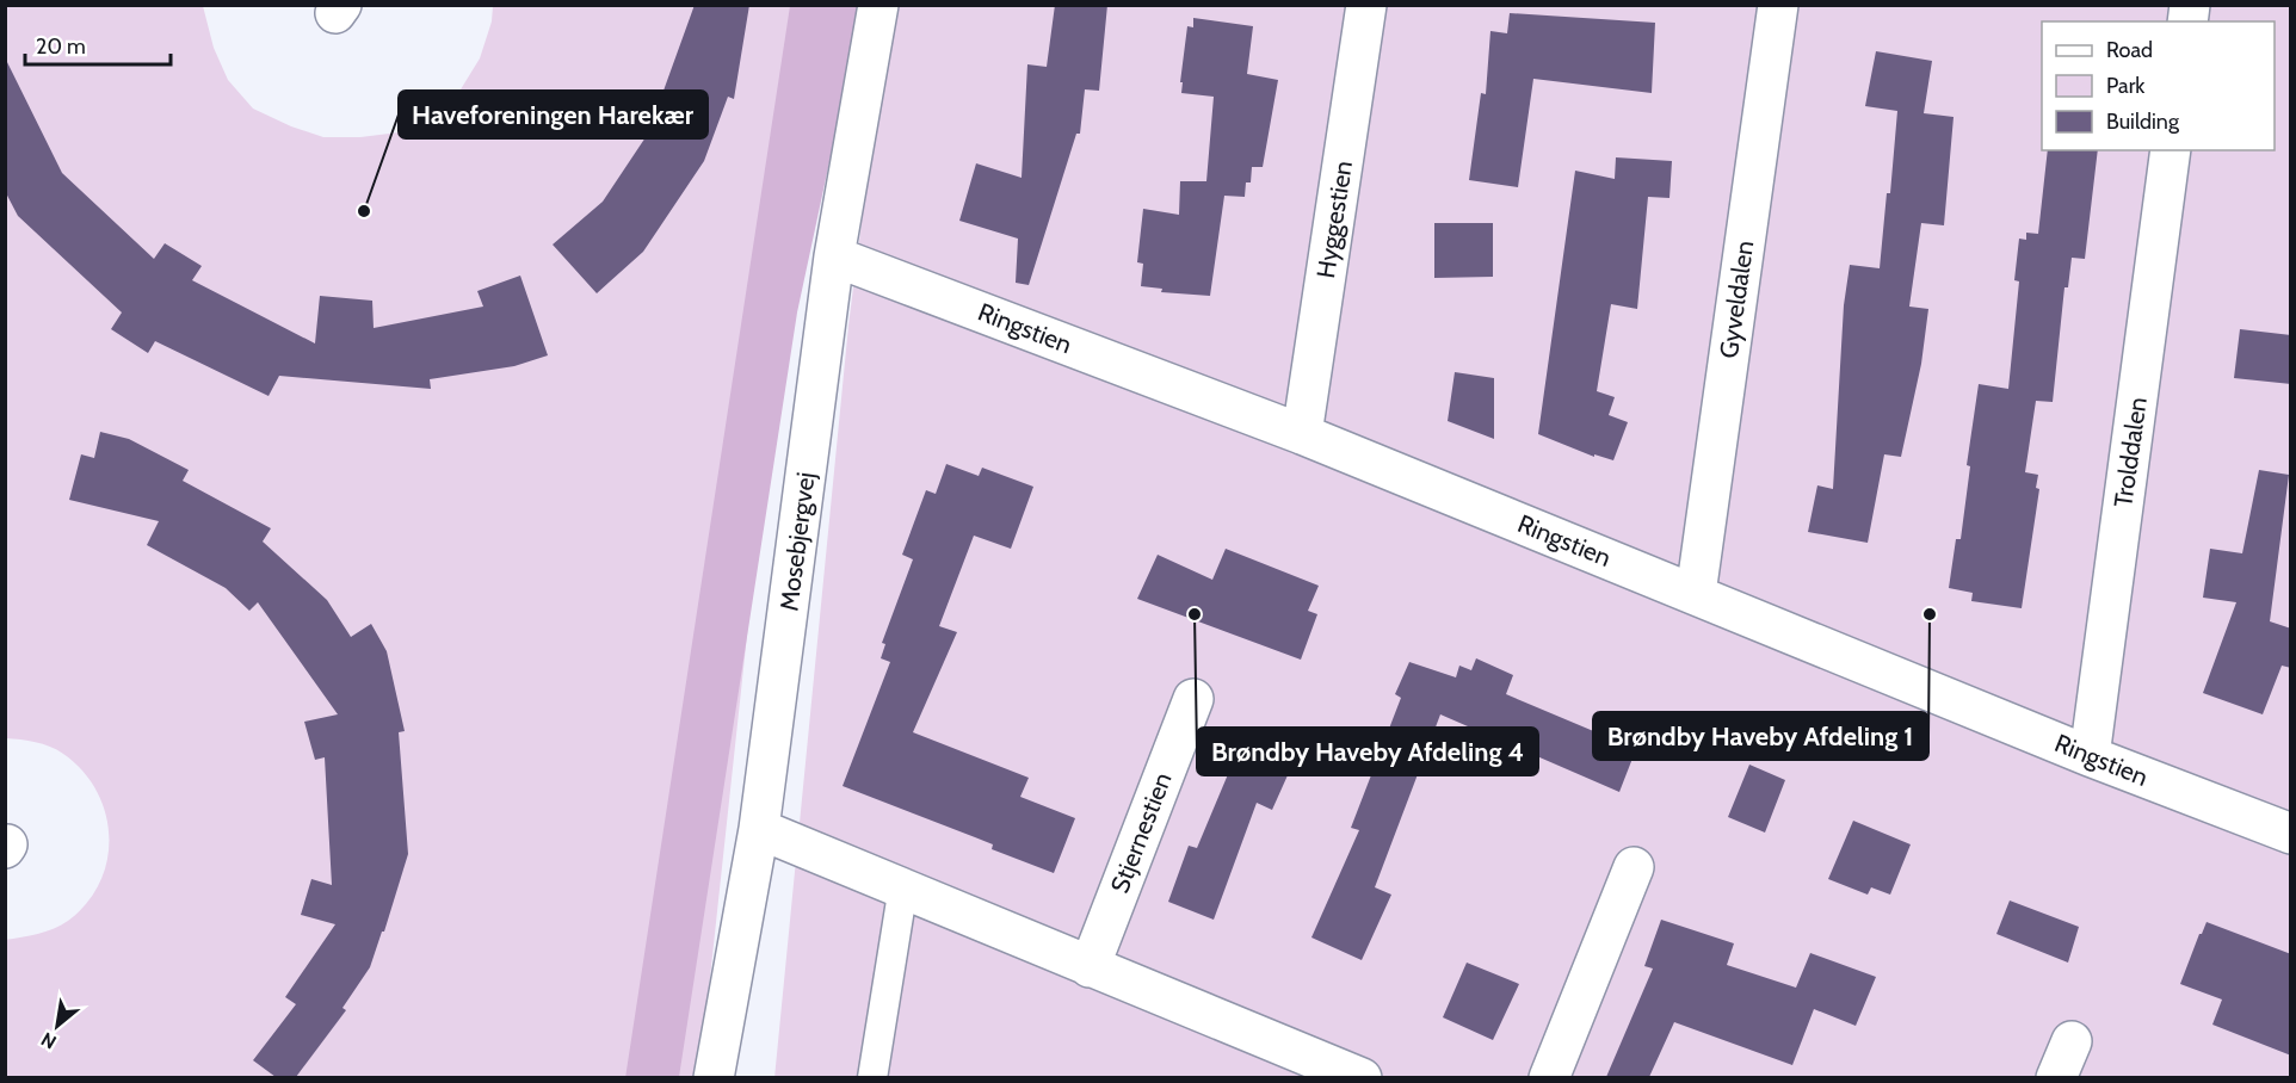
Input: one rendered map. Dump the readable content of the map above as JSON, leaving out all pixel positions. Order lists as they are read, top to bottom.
{
  "streets": {
    "street": [
      "Hyggestien",
      "Gyveldalen",
      "Ringstien",
      "Trolddalen",
      "Mosebjergvej",
      "Stjernestien"
    ]
  },
  "crossings": [
    ["Hyggestien", "Ringstien"],
    ["Gyveldalen", "Ringstien"],
    ["Ringstien", "Trolddalen"],
    ["Ringstien", "Mosebjergvej"]
  ],
  "places": ["Haveforeningen Harekær", "Brøndby Haveby Afdeling 4", "Brøndby Haveby Afdeling 1"],
  "legend": ["Road", "Park", "Building"],
  "scale_bar": "20 m",
  "north": "bottom left"
}
